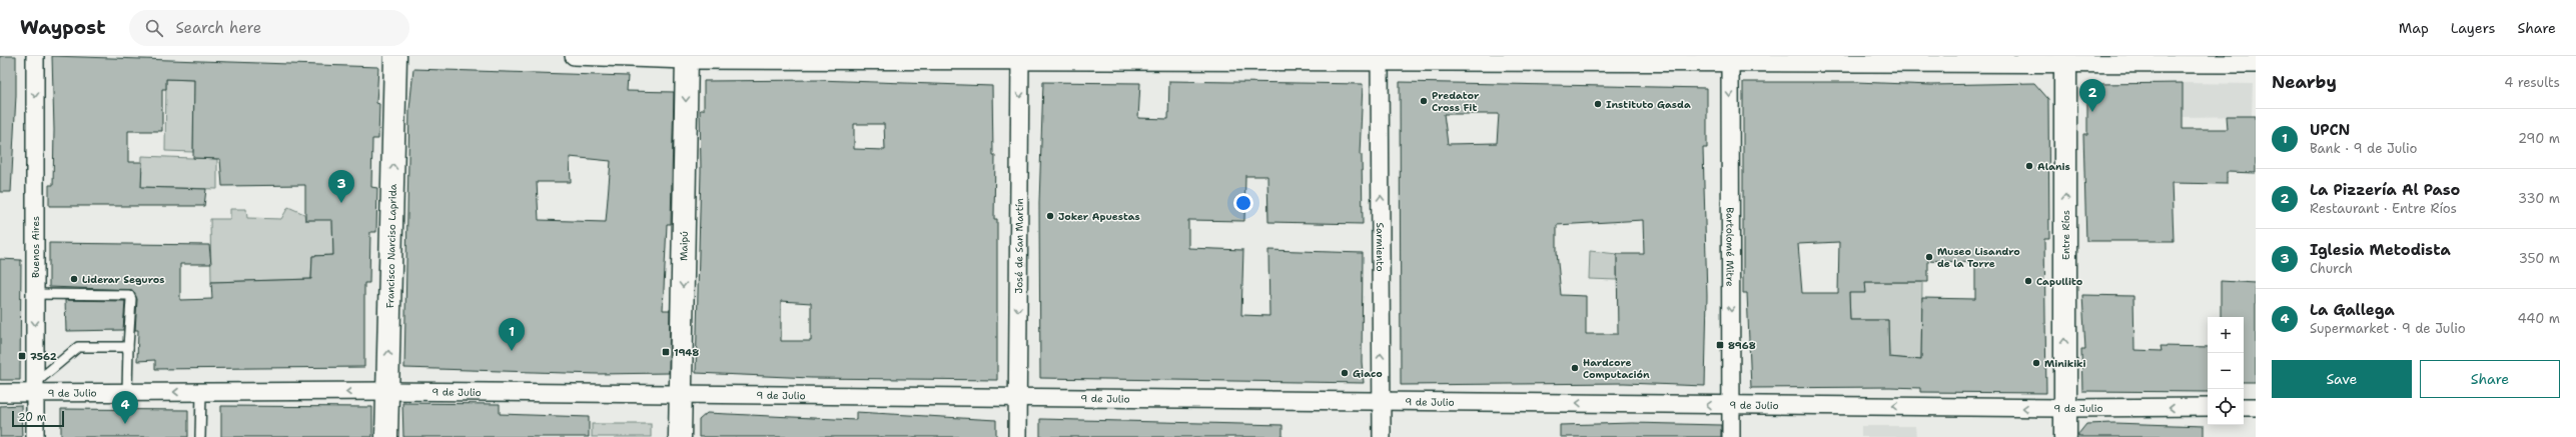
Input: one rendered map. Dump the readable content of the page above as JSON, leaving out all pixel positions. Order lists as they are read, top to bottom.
{
  "streets": {
    "main road": ["Entre Ríos", "Maipú", "Francisco Narciso Laprida"],
    "street": [
      "José de San Martín",
      "Buenos Aires",
      "Sarmiento",
      "Bartolomé Mitre",
      "9 de Julio"
    ]
  },
  "crossings": [
    ["Entre Ríos", "9 de Julio"],
    ["Maipú", "9 de Julio"],
    ["José de San Martín", "9 de Julio"],
    ["Buenos Aires", "9 de Julio"],
    ["Francisco Narciso Laprida", "9 de Julio"],
    ["Sarmiento", "9 de Julio"],
    ["Bartolomé Mitre", "9 de Julio"]
  ],
  "one_way": [
    "Entre Ríos",
    "Maipú",
    "José de San Martín",
    "Buenos Aires",
    "Francisco Narciso Laprida",
    "Sarmiento",
    "Bartolomé Mitre",
    "9 de Julio"
  ],
  "places": {
    "other": [
      "Predator Cross Fit",
      "Instituto Gasda",
      "Alanis",
      "Joker Apuestas",
      "Museo Lisandro de la Torre",
      "Liderar Seguros",
      "Capullito",
      "Minikiki",
      "Hardcore Computación",
      "Giaco"
    ],
    "transit": ["8968", "1948", "7562"]
  },
  "scale_bar": "20 m",
  "page": {
    "header": "Waypost",
    "search": "Search here",
    "nav": ["Map", "Layers", "Share"],
    "heading": ["Nearby", "4 results"],
    "pins": [
      "2",
      "3",
      "1",
      "4"
    ],
    "list": [
      {
        "mark": "1",
        "name": "UPCN",
        "note": "Bank · 9 de Julio",
        "value": "290 m"
      },
      {
        "mark": "2",
        "name": "La Pizzería Al Paso",
        "note": "Restaurant · Entre Ríos",
        "value": "330 m"
      },
      {
        "mark": "3",
        "name": "Iglesia Metodista",
        "note": "Church",
        "value": "350 m"
      },
      {
        "mark": "4",
        "name": "La Gallega",
        "note": "Supermarket · 9 de Julio",
        "value": "440 m"
      }
    ],
    "map_buttons": ["+", "−"],
    "buttons": ["Save", "Share"],
    "scale": "20 m"
  }
}
